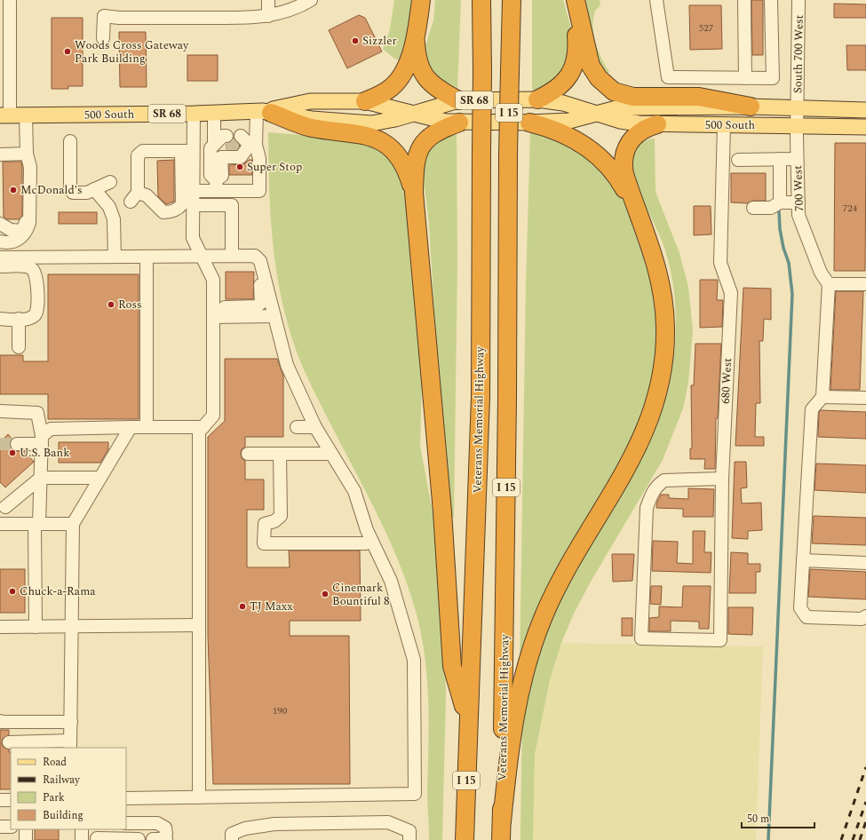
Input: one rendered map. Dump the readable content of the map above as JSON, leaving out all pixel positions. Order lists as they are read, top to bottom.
{
  "streets": {
    "highway": ["I 15", "Veterans Memorial Highway"],
    "main road": ["SR 68", "500 South"],
    "street": ["South 700 West", "700 West", "680 West"]
  },
  "crossings": [
    ["South 700 West", "500 South"],
    ["South 700 West", "700 West"],
    ["500 South", "700 West"],
    ["500 South", "680 West"]
  ],
  "places": [
    "Sizzler",
    "Woods Cross Gateway Park Building",
    "Super Stop",
    "McDonald's",
    "Ross",
    "U.S. Bank",
    "Chuck-a-Rama",
    "Cinemark Bountiful 8",
    "TJ Maxx"
  ],
  "house_numbers": ["527", "724", "190"],
  "legend": [
    "Road",
    "Railway",
    "Park",
    "Building"
  ],
  "scale_bar": "50 m"
}
